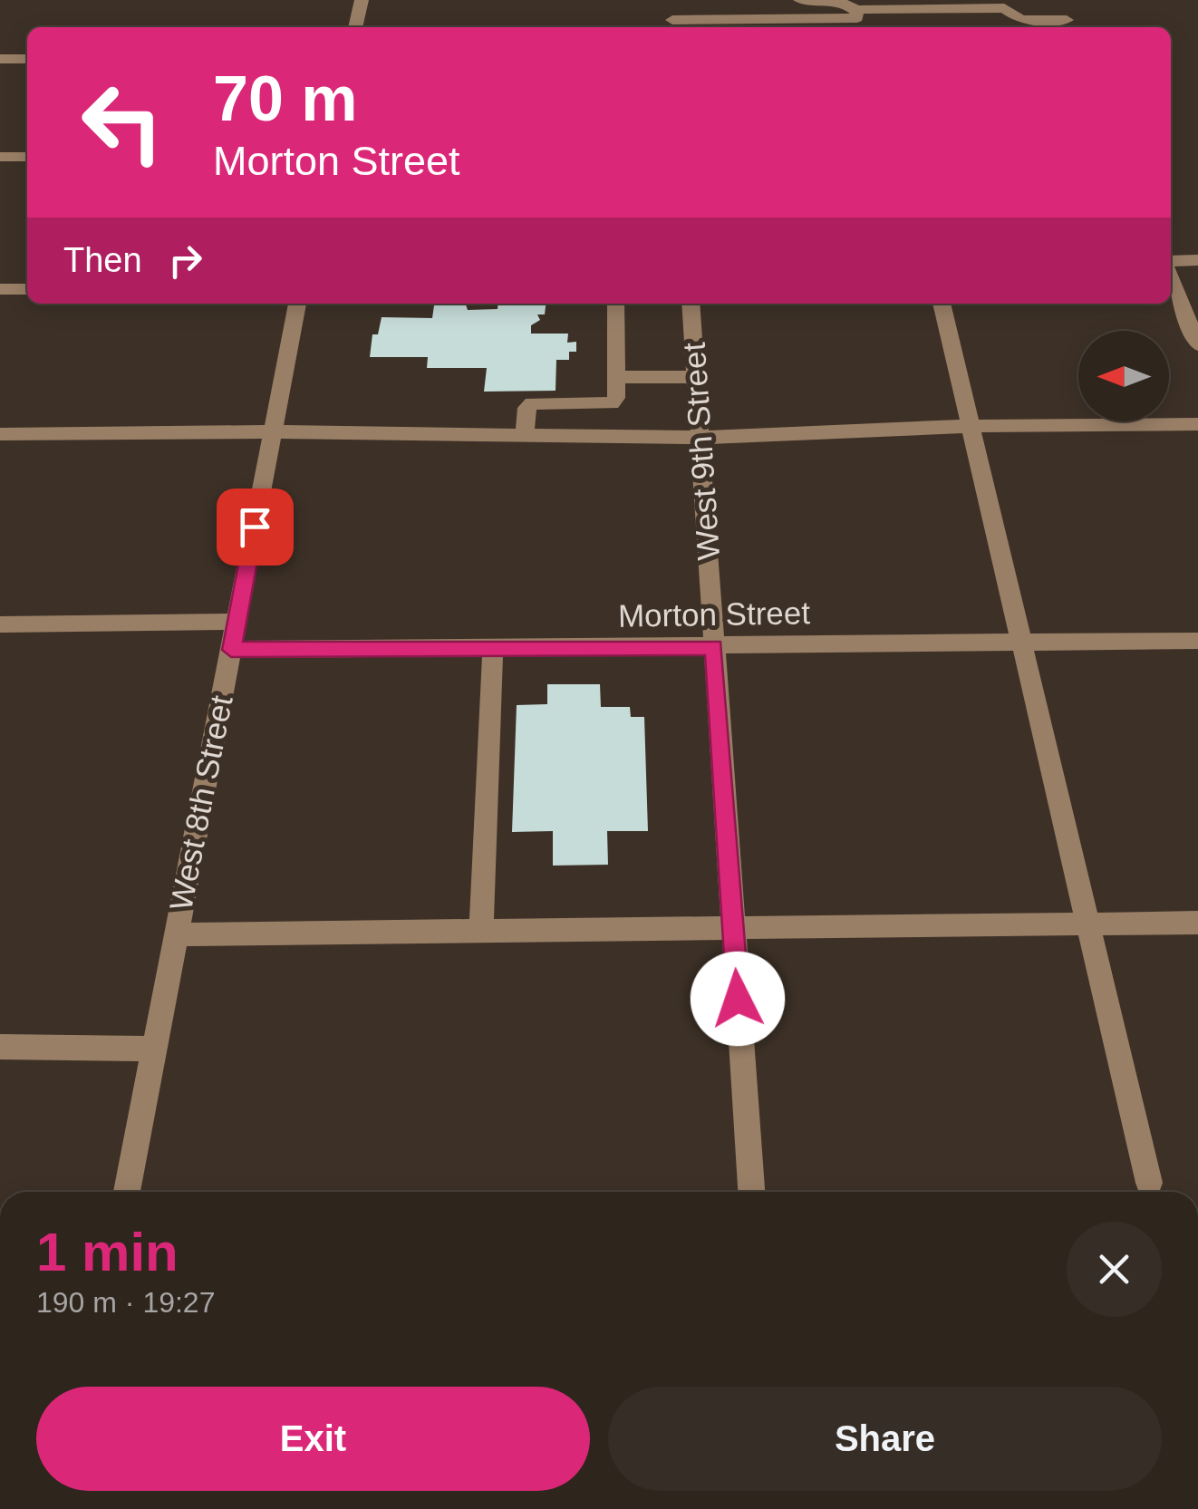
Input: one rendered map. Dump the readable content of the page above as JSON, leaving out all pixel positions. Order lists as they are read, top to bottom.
{
  "streets": {
    "street": ["West 9th Street", "Morton Street", "West 8th Street"]
  },
  "crossings": [
    ["West 9th Street", "Morton Street"],
    ["Morton Street", "West 8th Street"]
  ],
  "north": "left",
  "page": {
    "turn": ["70 m", "Morton Street"],
    "then": "Then",
    "heading": ["1 min", "190 m · 19:27"],
    "buttons": ["Exit", "Share"]
  }
}
